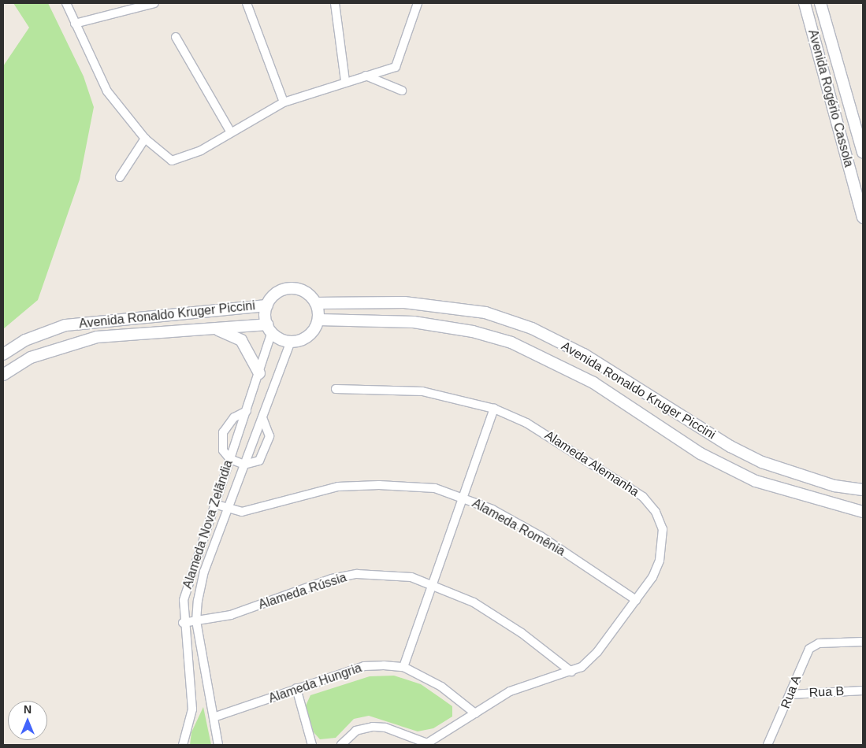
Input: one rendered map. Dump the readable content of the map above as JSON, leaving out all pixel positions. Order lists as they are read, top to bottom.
{
  "streets": {
    "main road": ["Avenida Rogério Cassola", "Avenida Ronaldo Kruger Piccini"],
    "street": [
      "Alameda Alemanha",
      "Alameda Nova Zelãndia",
      "Alameda Romênia",
      "Alameda Rússia",
      "Alameda Hungria",
      "Rua A",
      "Rua B"
    ]
  },
  "crossings": [
    ["Avenida Ronaldo Kruger Piccini", "Alameda Nova Zelãndia"],
    ["Alameda Alemanha", "Alameda Romênia"],
    ["Alameda Alemanha", "Alameda Rússia"],
    ["Alameda Alemanha", "Alameda Hungria"],
    ["Alameda Nova Zelãndia", "Alameda Romênia"],
    ["Alameda Nova Zelãndia", "Alameda Rússia"],
    ["Alameda Nova Zelãndia", "Alameda Hungria"],
    ["Rua A", "Rua B"]
  ],
  "north": "top"
}
